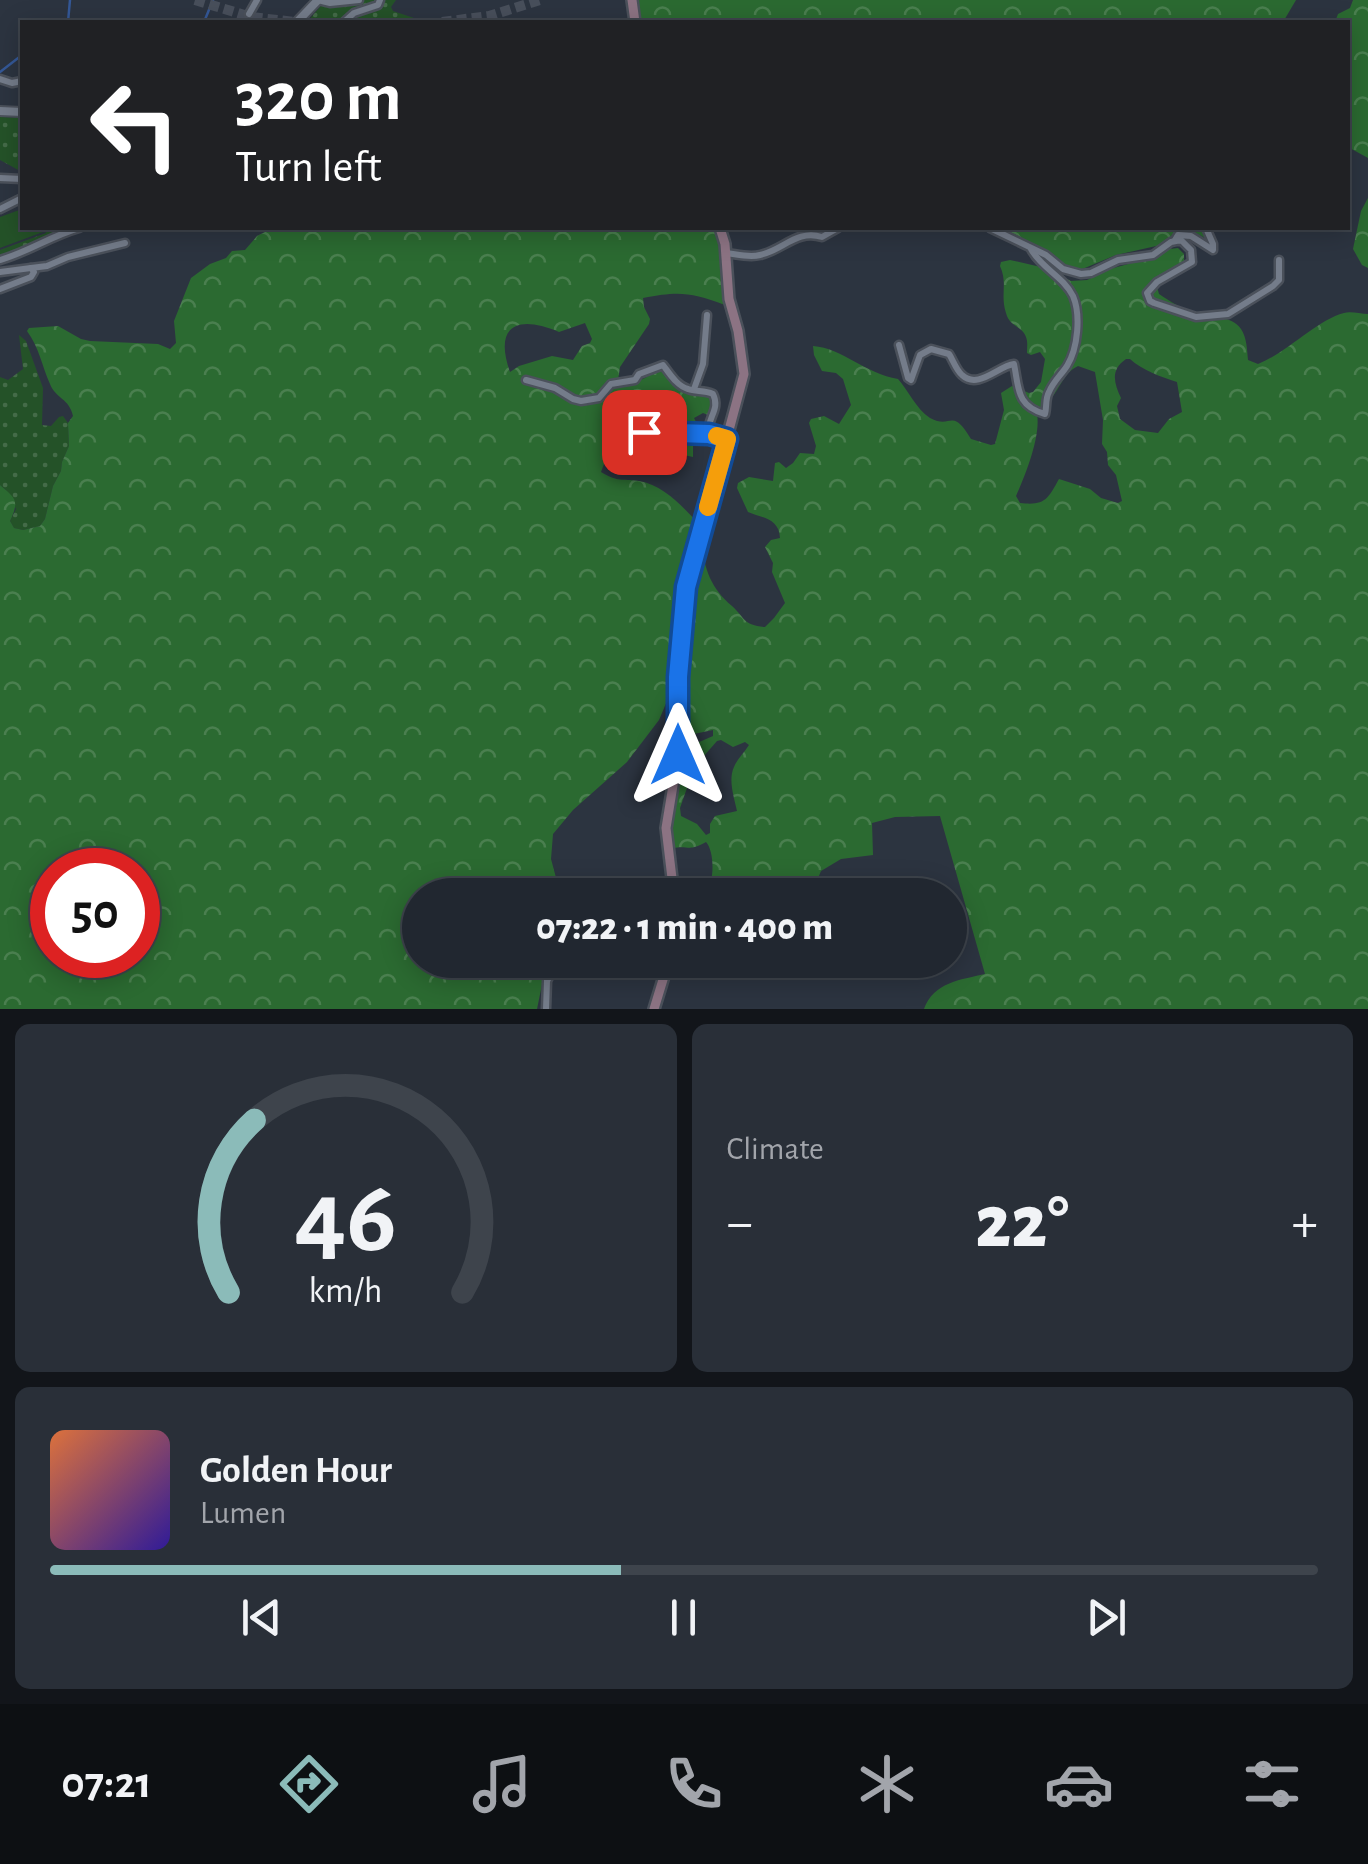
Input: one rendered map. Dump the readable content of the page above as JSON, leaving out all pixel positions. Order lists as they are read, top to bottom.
{
  "page": {
    "turn": ["320 m", "Turn left"],
    "limit": "50",
    "trip": "07:22 · 1 min · 400 m",
    "tile": "Climate",
    "heat": ["−", "22°", "+"],
    "song": ["Golden Hour", "Lumen"],
    "tabs": "07:21",
    "gauge": ["46", "km/h"]
  }
}
